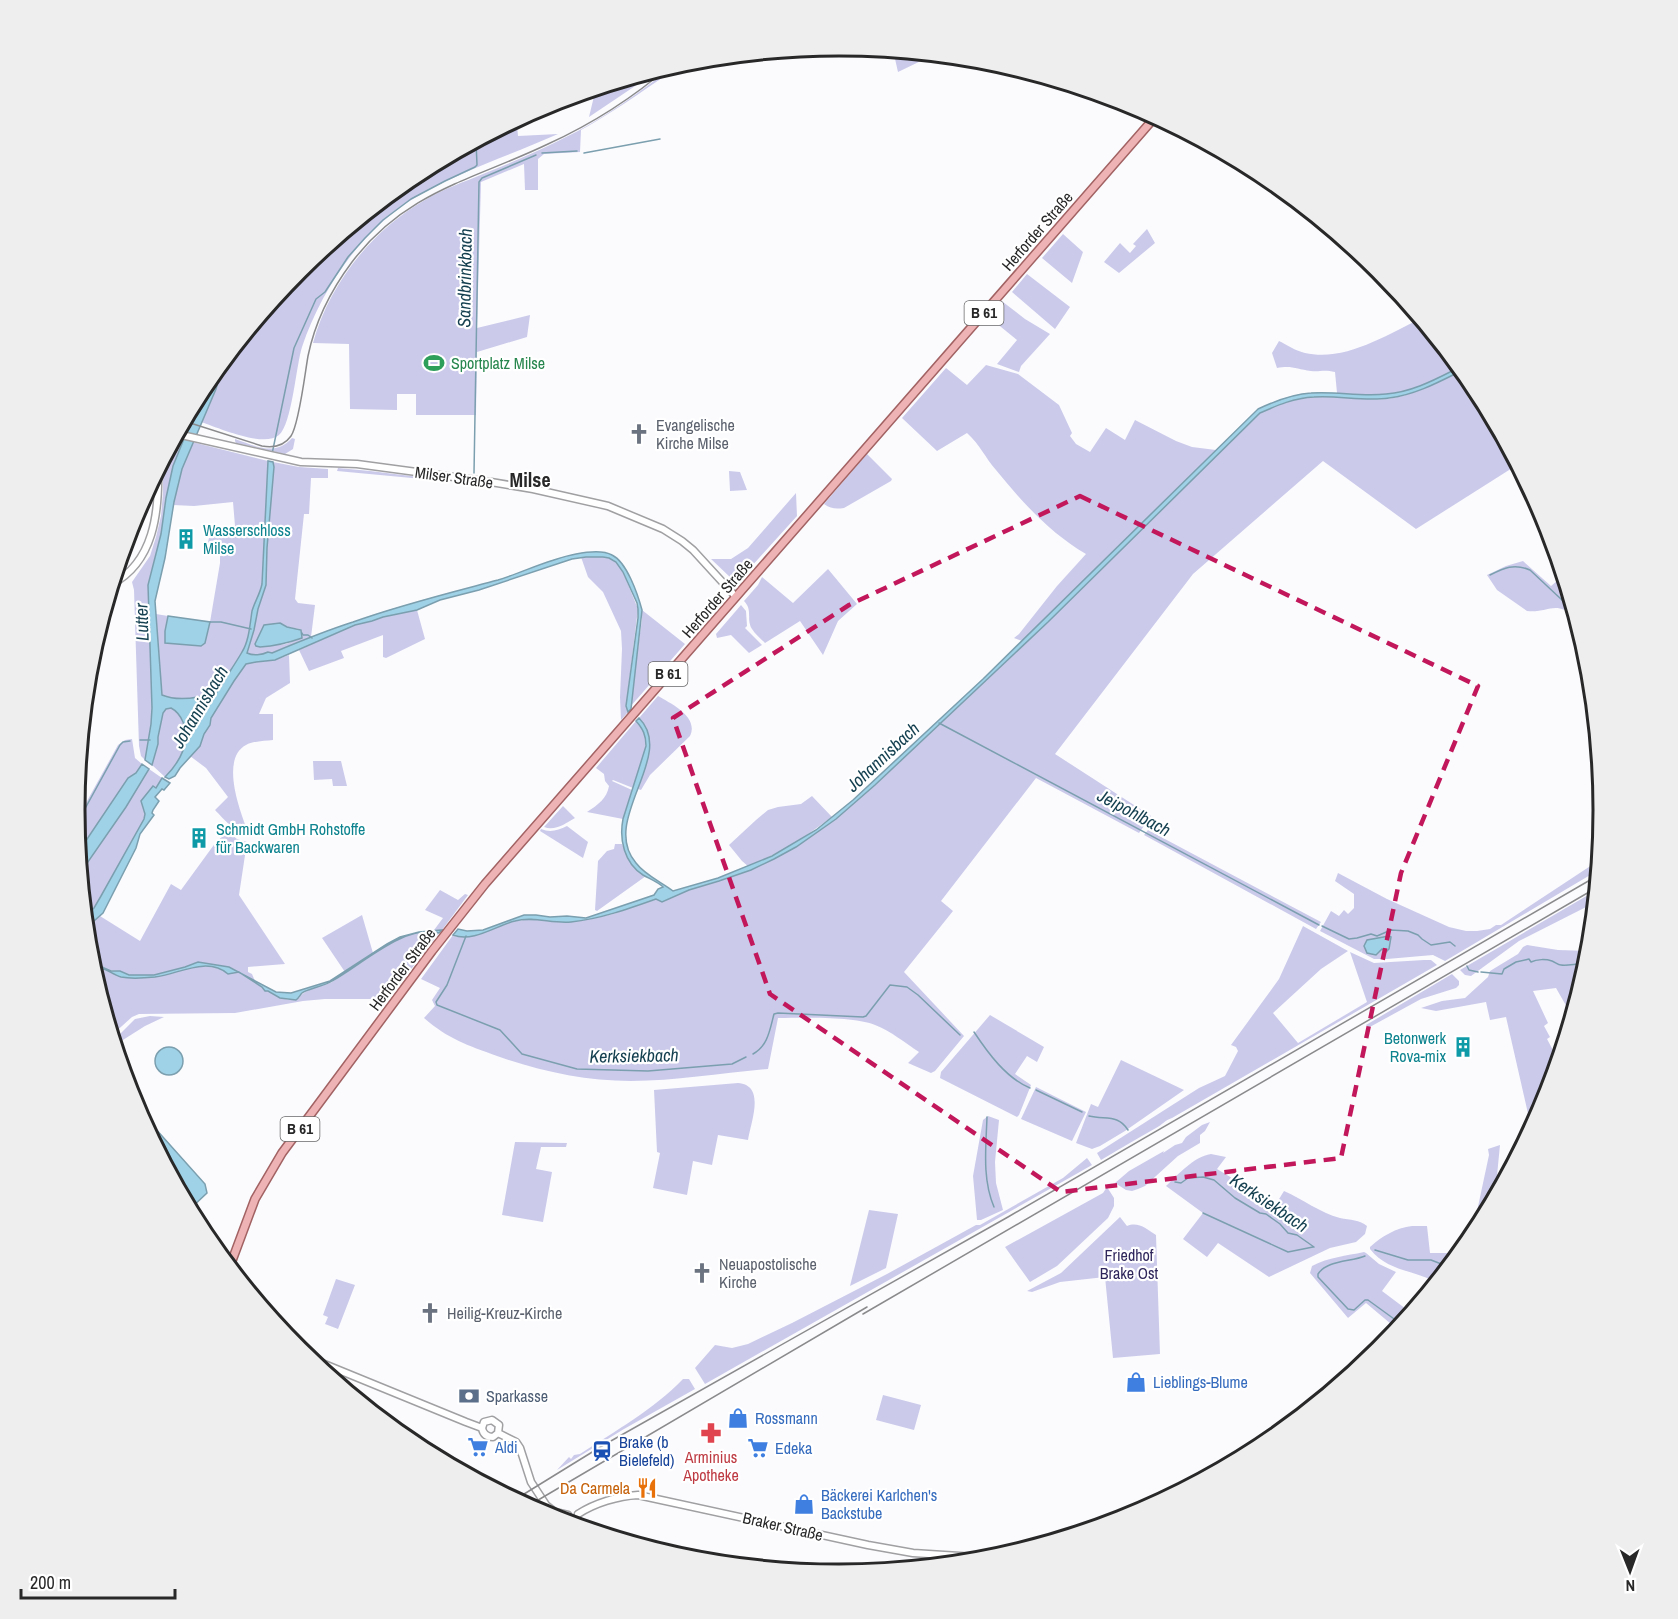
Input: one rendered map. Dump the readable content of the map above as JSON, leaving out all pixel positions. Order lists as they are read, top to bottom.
{
  "streets": {
    "main road": [
      "Herforder Straße",
      "B 61",
      "Milser Straße",
      "Braker Straße"
    ]
  },
  "crossings": [
    ["Herforder Straße", "Milser Straße"]
  ],
  "districts": ["Milse"],
  "water": [
    "Sandbrinkbach",
    "Lutter",
    "Johannisbach",
    "Jeipohlbach",
    "Kerksiekbach"
  ],
  "parks": ["Friedhof Brake Ost"],
  "places": {
    "sports": ["Sportplatz Milse"],
    "church": ["Evangelische Kirche Milse", "Neuapostolische Kirche", "Heilig-Kreuz-Kirche"],
    "building": ["Wasserschloss Milse", "Schmidt GmbH Rohstoffe für Backwaren", "Betonwerk Rova-mix"],
    "shop": ["Lieblings-Blume", "Rossmann", "Bäckerei Karlchen's Backstube"],
    "bank": ["Sparkasse"],
    "pharmacy": ["Arminius Apotheke"],
    "supermarket": ["Aldi", "Edeka"],
    "station": ["Brake (b Bielefeld)"],
    "restaurant": ["Da Carmela"]
  },
  "scale_bar": "200 m",
  "north": "bottom"
}
